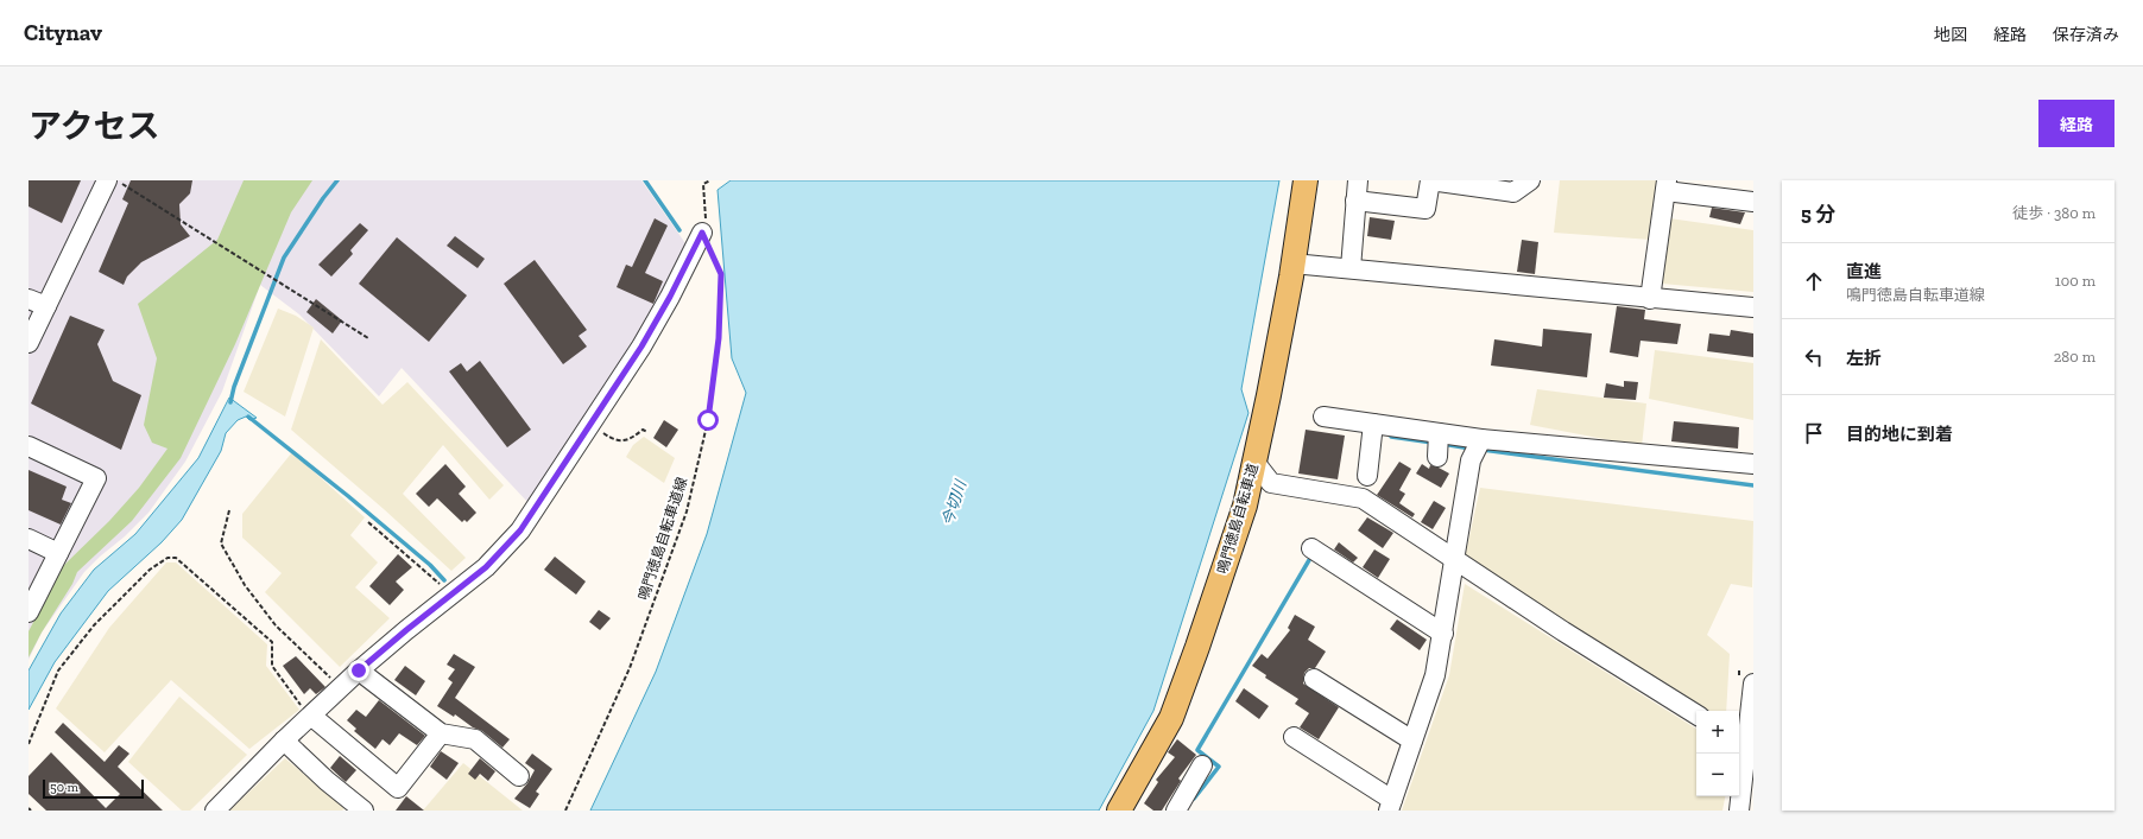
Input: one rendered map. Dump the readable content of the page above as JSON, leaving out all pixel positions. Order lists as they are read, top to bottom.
{
  "streets": {
    "main road": ["鳴門徳島自転車道"],
    "path": ["鳴門徳島自転車道線"]
  },
  "water": ["今切川"],
  "scale_bar": "50 m",
  "page": {
    "header": "Citynav",
    "nav": ["地図", "経路", "保存済み"],
    "title": "アクセス",
    "buttons": "経路",
    "heading": ["5 分", "徒歩 · 380 m"],
    "list": [
      ["直進", "鳴門徳島自転車道線", "100 m"],
      ["左折", "280 m"],
      "目的地に到着"
    ],
    "map_buttons": ["+", "−"],
    "scale": "50 m"
  }
}
